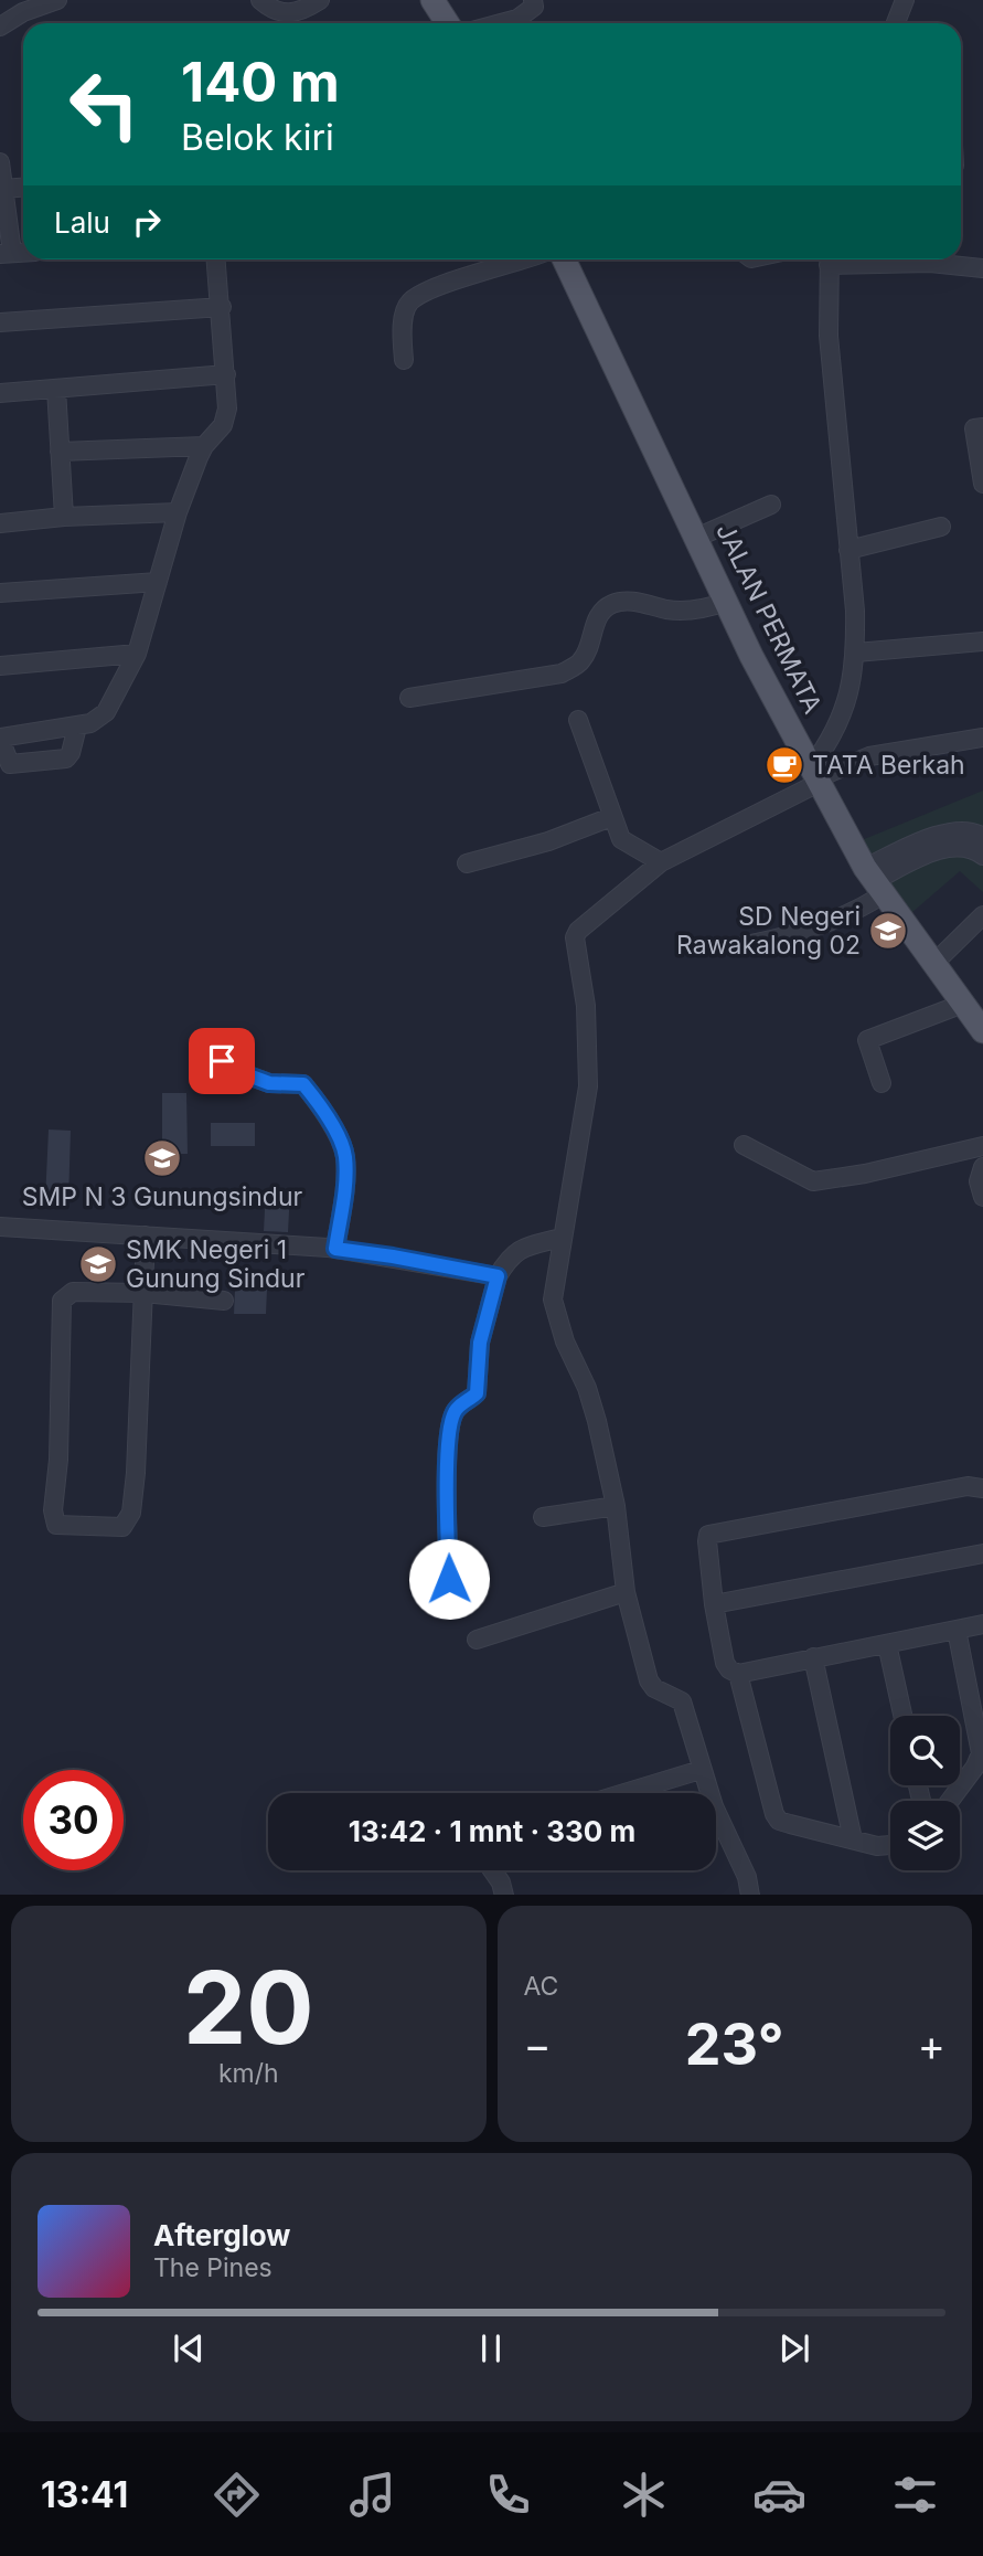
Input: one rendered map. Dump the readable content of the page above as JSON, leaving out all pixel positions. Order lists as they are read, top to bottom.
{
  "streets": {
    "main road": ["JALAN PERMATA"]
  },
  "places": {
    "cafe": ["TATA Berkah"],
    "school or university": ["SD Negeri Rawakalong 02", "SMP N 3 Gunungsindur", "SMK Negeri 1 Gunung Sindur"]
  },
  "page": {
    "turn": ["140 m", "Belok kiri"],
    "then": "Lalu",
    "limit": "30",
    "trip": "13:42 · 1 mnt · 330 m",
    "tile": [
      ["20", "km/h"],
      "AC"
    ],
    "heat": ["−", "23°", "+"],
    "song": ["Afterglow", "The Pines"],
    "tabs": "13:41"
  }
}
